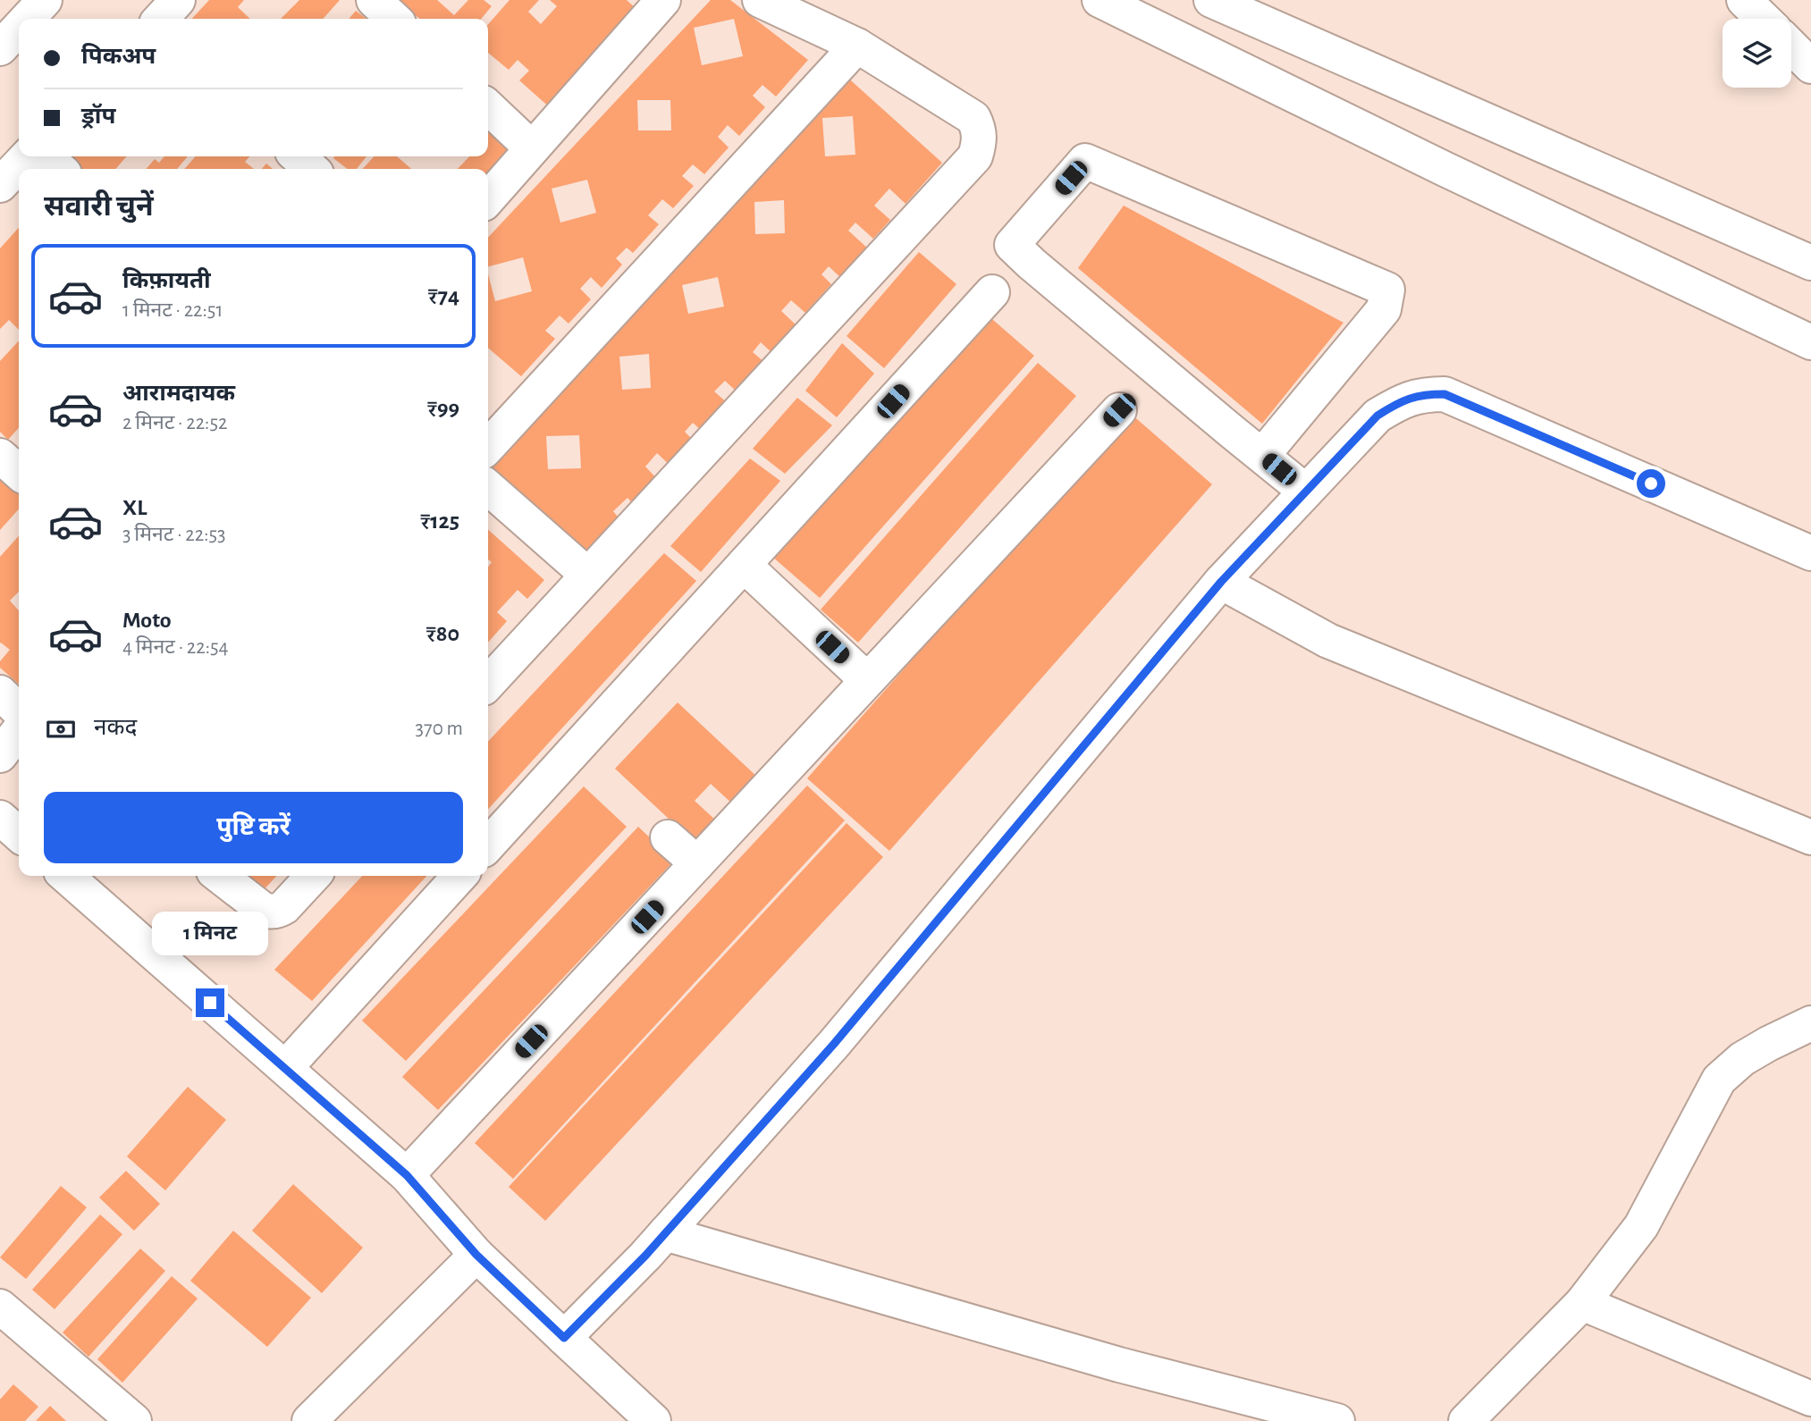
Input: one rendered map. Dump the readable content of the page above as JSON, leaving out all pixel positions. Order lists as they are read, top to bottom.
{
  "page": {
    "banner": ["पिकअप", "ड्रॉप"],
    "heading": "सवारी चुनें",
    "list": [
      {
        "name": "किफ़ायती",
        "note": "1 मिनट · 22:51",
        "value": "₹74"
      },
      {
        "name": "आरामदायक",
        "note": "2 मिनट · 22:52",
        "value": "₹99"
      },
      {
        "name": "XL",
        "note": "3 मिनट · 22:53",
        "value": "₹125"
      },
      {
        "name": "Moto",
        "note": "4 मिनट · 22:54",
        "value": "₹80"
      }
    ],
    "pay": ["नकद", "370 m"],
    "buttons": "पुष्टि करें",
    "bubble": "1 मिनट"
  }
}
